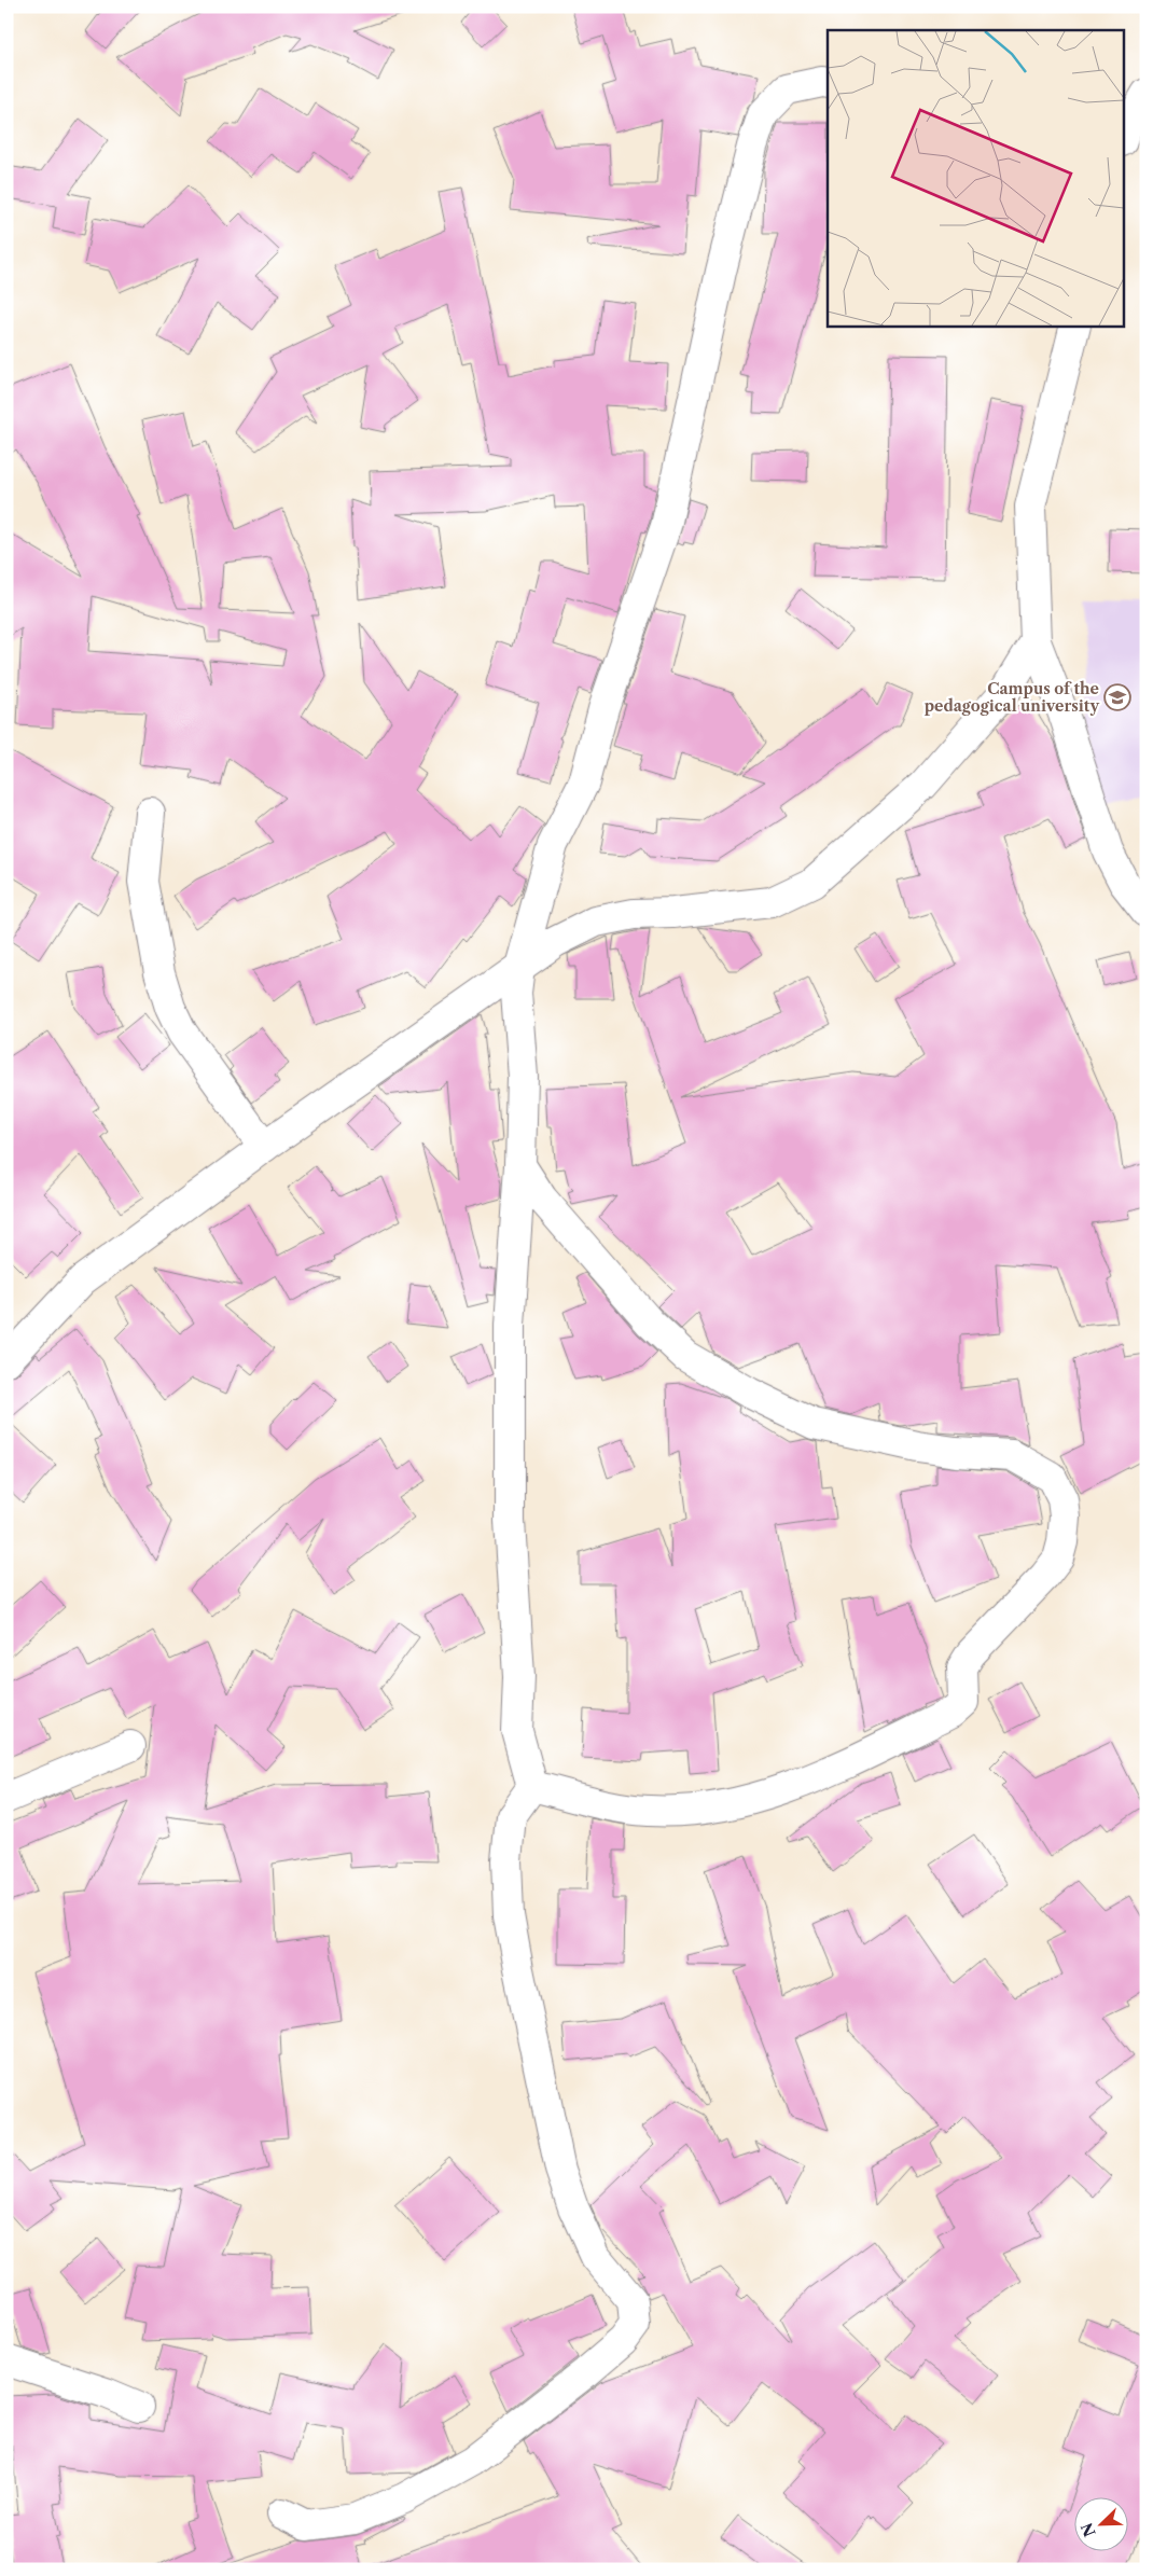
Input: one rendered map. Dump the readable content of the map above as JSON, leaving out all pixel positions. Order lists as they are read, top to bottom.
{
  "places": {
    "school or university": ["Campus of the pedagogical university"]
  },
  "north": "bottom left"
}
